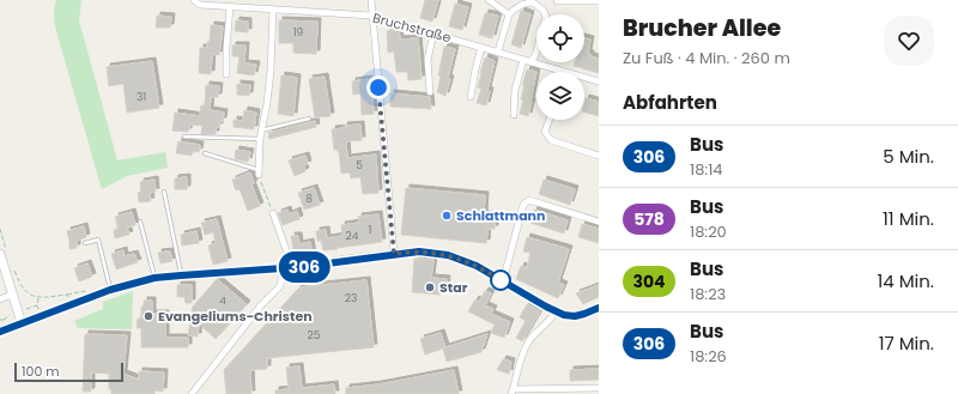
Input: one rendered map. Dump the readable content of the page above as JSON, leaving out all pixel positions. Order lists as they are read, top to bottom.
{
  "streets": {
    "street": ["Bruchstraße"]
  },
  "places": ["Schlattmann", "Star", "Evangeliums-Christen"],
  "lines": ["bus line 306"],
  "house_numbers": [
    "19",
    "31",
    "5",
    "8",
    "1",
    "24",
    "23",
    "4",
    "25"
  ],
  "scale_bar": "100 m",
  "page": {
    "on_map": "306",
    "heading": [
      ["Brucher Allee", "Zu Fuß · 4 Min. · 260 m"],
      "Abfahrten"
    ],
    "list": [
      {
        "mark": "306",
        "name": "Bus",
        "note": "18:14",
        "value": "5 Min."
      },
      {
        "mark": "578",
        "name": "Bus",
        "note": "18:20",
        "value": "11 Min."
      },
      {
        "mark": "304",
        "name": "Bus",
        "note": "18:23",
        "value": "14 Min."
      },
      {
        "mark": "306",
        "name": "Bus",
        "note": "18:26",
        "value": "17 Min."
      }
    ],
    "scale": "100 m"
  }
}
